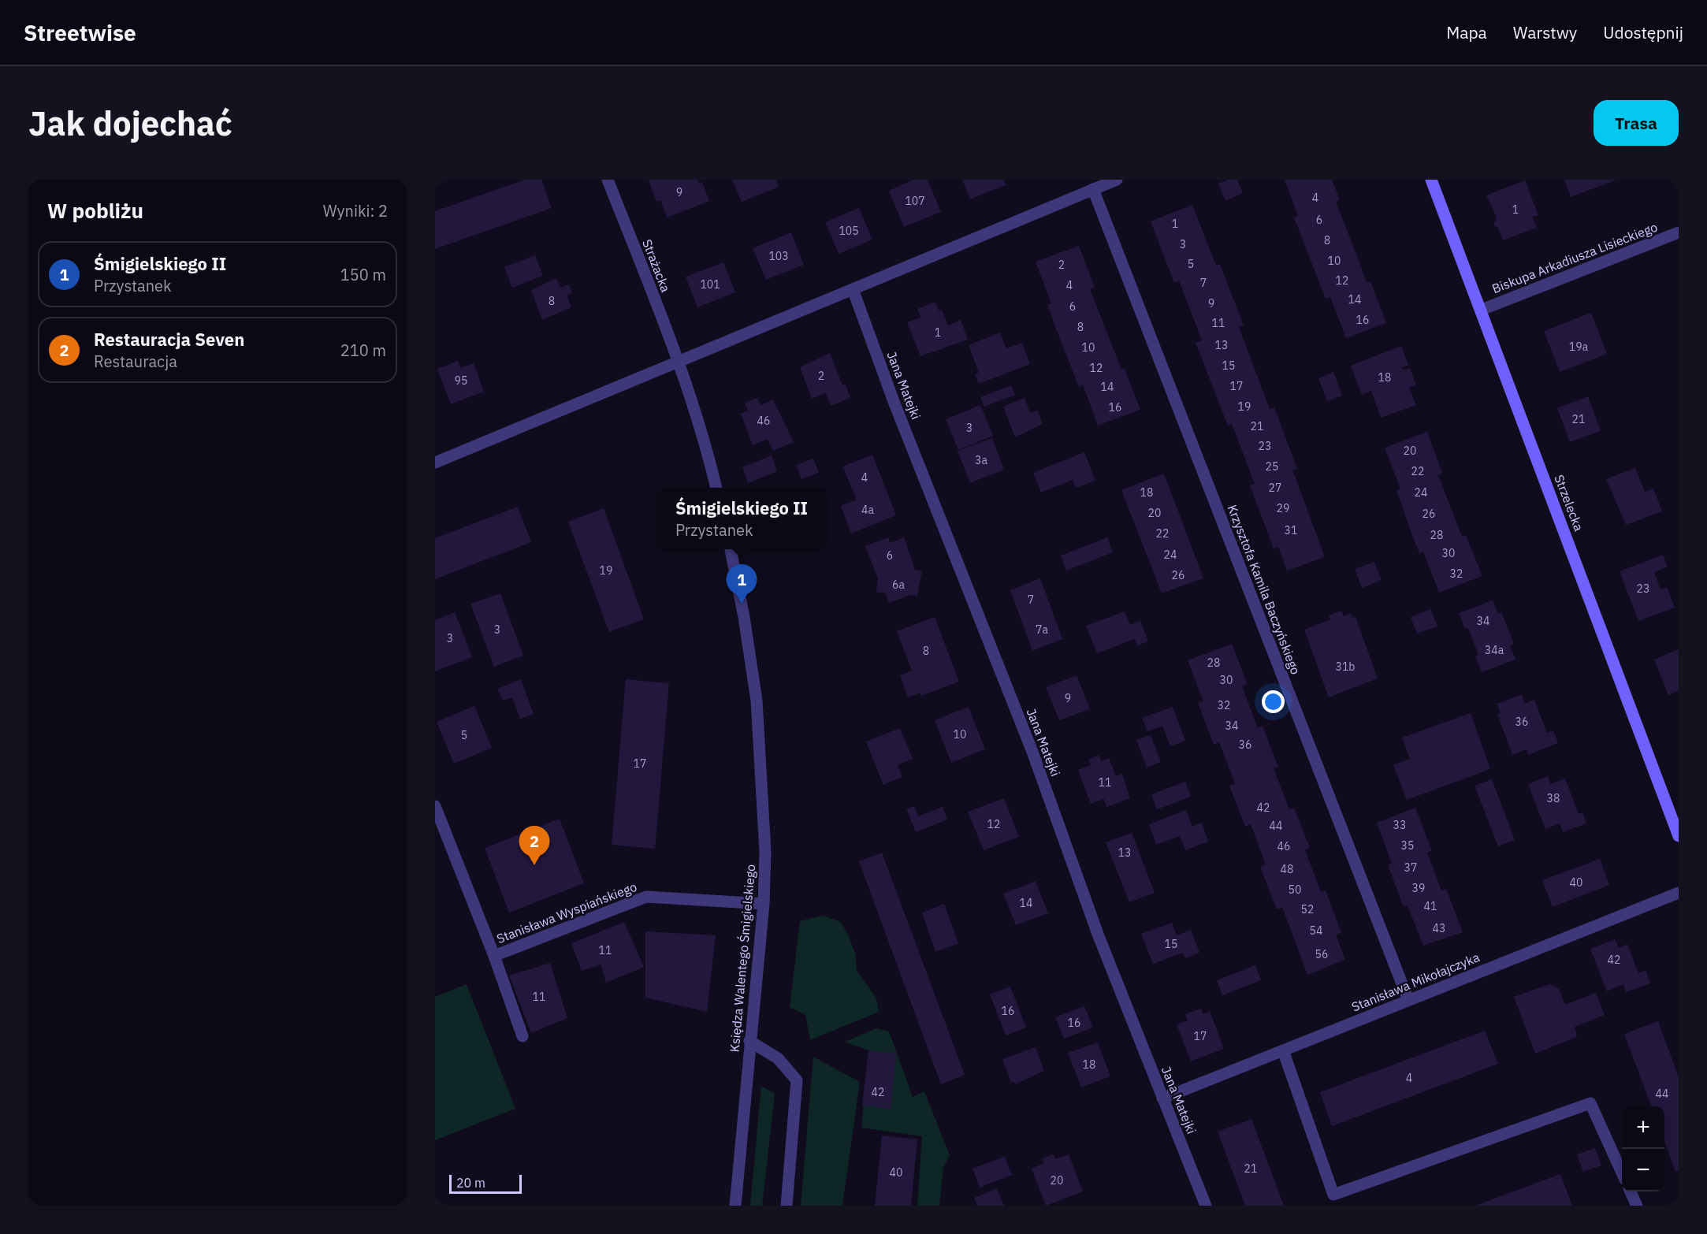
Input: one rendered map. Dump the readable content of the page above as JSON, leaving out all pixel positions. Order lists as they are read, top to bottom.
{
  "streets": {
    "street": [
      "Biskupa Arkadiusza Lisieckiego",
      "Strażacka",
      "Jana Matejki",
      "Strzelecka",
      "Krzysztofa Kamila Baczyńskiego",
      "Stanisława Wyspiańskiego",
      "Księdza Walentego Śmigielskiego",
      "Stanisława Mikołajczyka"
    ]
  },
  "crossings": [
    ["Biskupa Arkadiusza Lisieckiego", "Strzelecka"],
    ["Jana Matejki", "Stanisława Mikołajczyka"],
    ["Krzysztofa Kamila Baczyńskiego", "Stanisława Mikołajczyka"],
    ["Stanisława Wyspiańskiego", "Księdza Walentego Śmigielskiego"]
  ],
  "house_numbers": [
    "9",
    "4",
    "107",
    "1",
    "6",
    "1",
    "105",
    "8",
    "3",
    "103",
    "10",
    "5",
    "2",
    "12",
    "7",
    "101",
    "4",
    "14",
    "8",
    "9",
    "6",
    "16",
    "11",
    "8",
    "1",
    "13",
    "19a",
    "10",
    "15",
    "12",
    "2",
    "18",
    "95",
    "17",
    "14",
    "19",
    "16",
    "21",
    "46",
    "21",
    "3",
    "23",
    "20",
    "3a",
    "25",
    "22",
    "4",
    "27",
    "18",
    "24",
    "29",
    "4a",
    "20",
    "26",
    "31",
    "22",
    "28",
    "30",
    "24",
    "6",
    "19",
    "32",
    "26",
    "6a",
    "23",
    "7",
    "34",
    "3",
    "7a",
    "3",
    "34a",
    "8",
    "28",
    "31b",
    "30",
    "9",
    "32",
    "36",
    "34",
    "10",
    "5",
    "36",
    "17",
    "11",
    "38",
    "42",
    "12",
    "33",
    "44",
    "35",
    "46",
    "13",
    "37",
    "48",
    "40",
    "39",
    "50",
    "14",
    "41",
    "52",
    "43",
    "54",
    "15",
    "11",
    "56",
    "42",
    "11",
    "16",
    "16",
    "17",
    "18",
    "4",
    "42",
    "44",
    "21",
    "40",
    "20"
  ],
  "scale_bar": "20 m",
  "page": {
    "header": "Streetwise",
    "nav": ["Mapa", "Warstwy", "Udostępnij"],
    "buttons": "Trasa",
    "title": "Jak dojechać",
    "heading": ["W pobliżu", "Wyniki: 2"],
    "list": [
      {
        "mark": "1",
        "name": "Śmigielskiego II",
        "note": "Przystanek",
        "value": "150 m"
      },
      {
        "mark": "2",
        "name": "Restauracja Seven",
        "note": "Restauracja",
        "value": "210 m"
      }
    ],
    "popup": ["Śmigielskiego II", "Przystanek"],
    "pins": ["1", "2"],
    "map_buttons": ["+", "−"],
    "scale": "20 m"
  }
}
